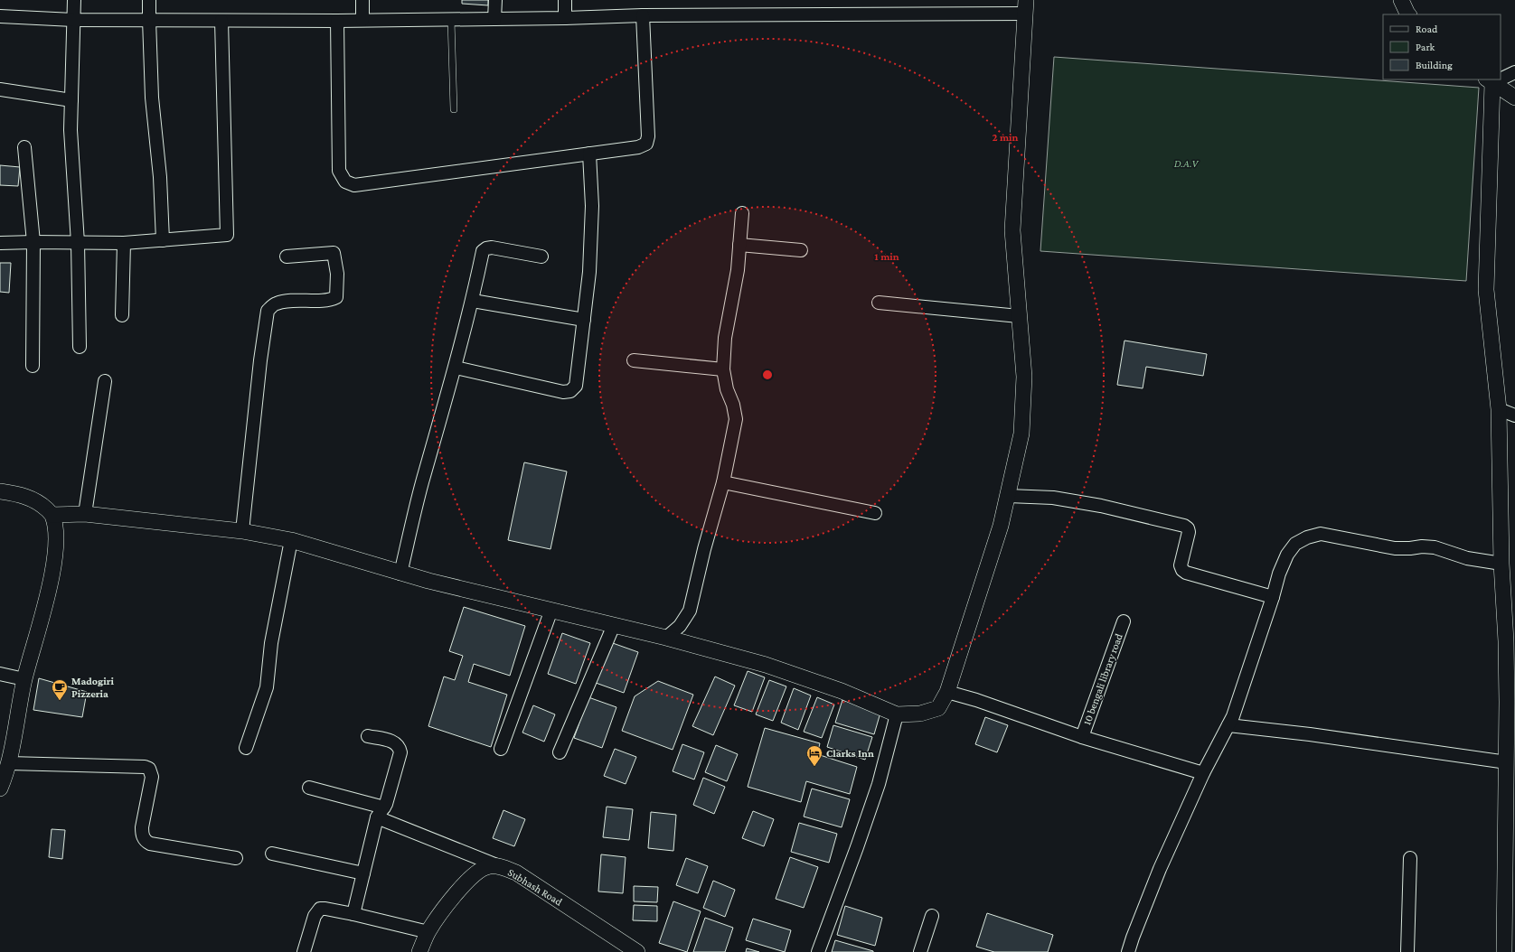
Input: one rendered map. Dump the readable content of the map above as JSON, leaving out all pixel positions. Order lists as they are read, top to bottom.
{
  "streets": {
    "street": ["10 bengali library road", "Subhash Road"]
  },
  "parks": ["D.A.V"],
  "places": {
    "cafe": ["Madogiri Pizzeria"],
    "hotel": ["Clarks Inn"]
  },
  "legend": ["Road", "Park", "Building"],
  "rings": ["2 min", "1 min"]
}
